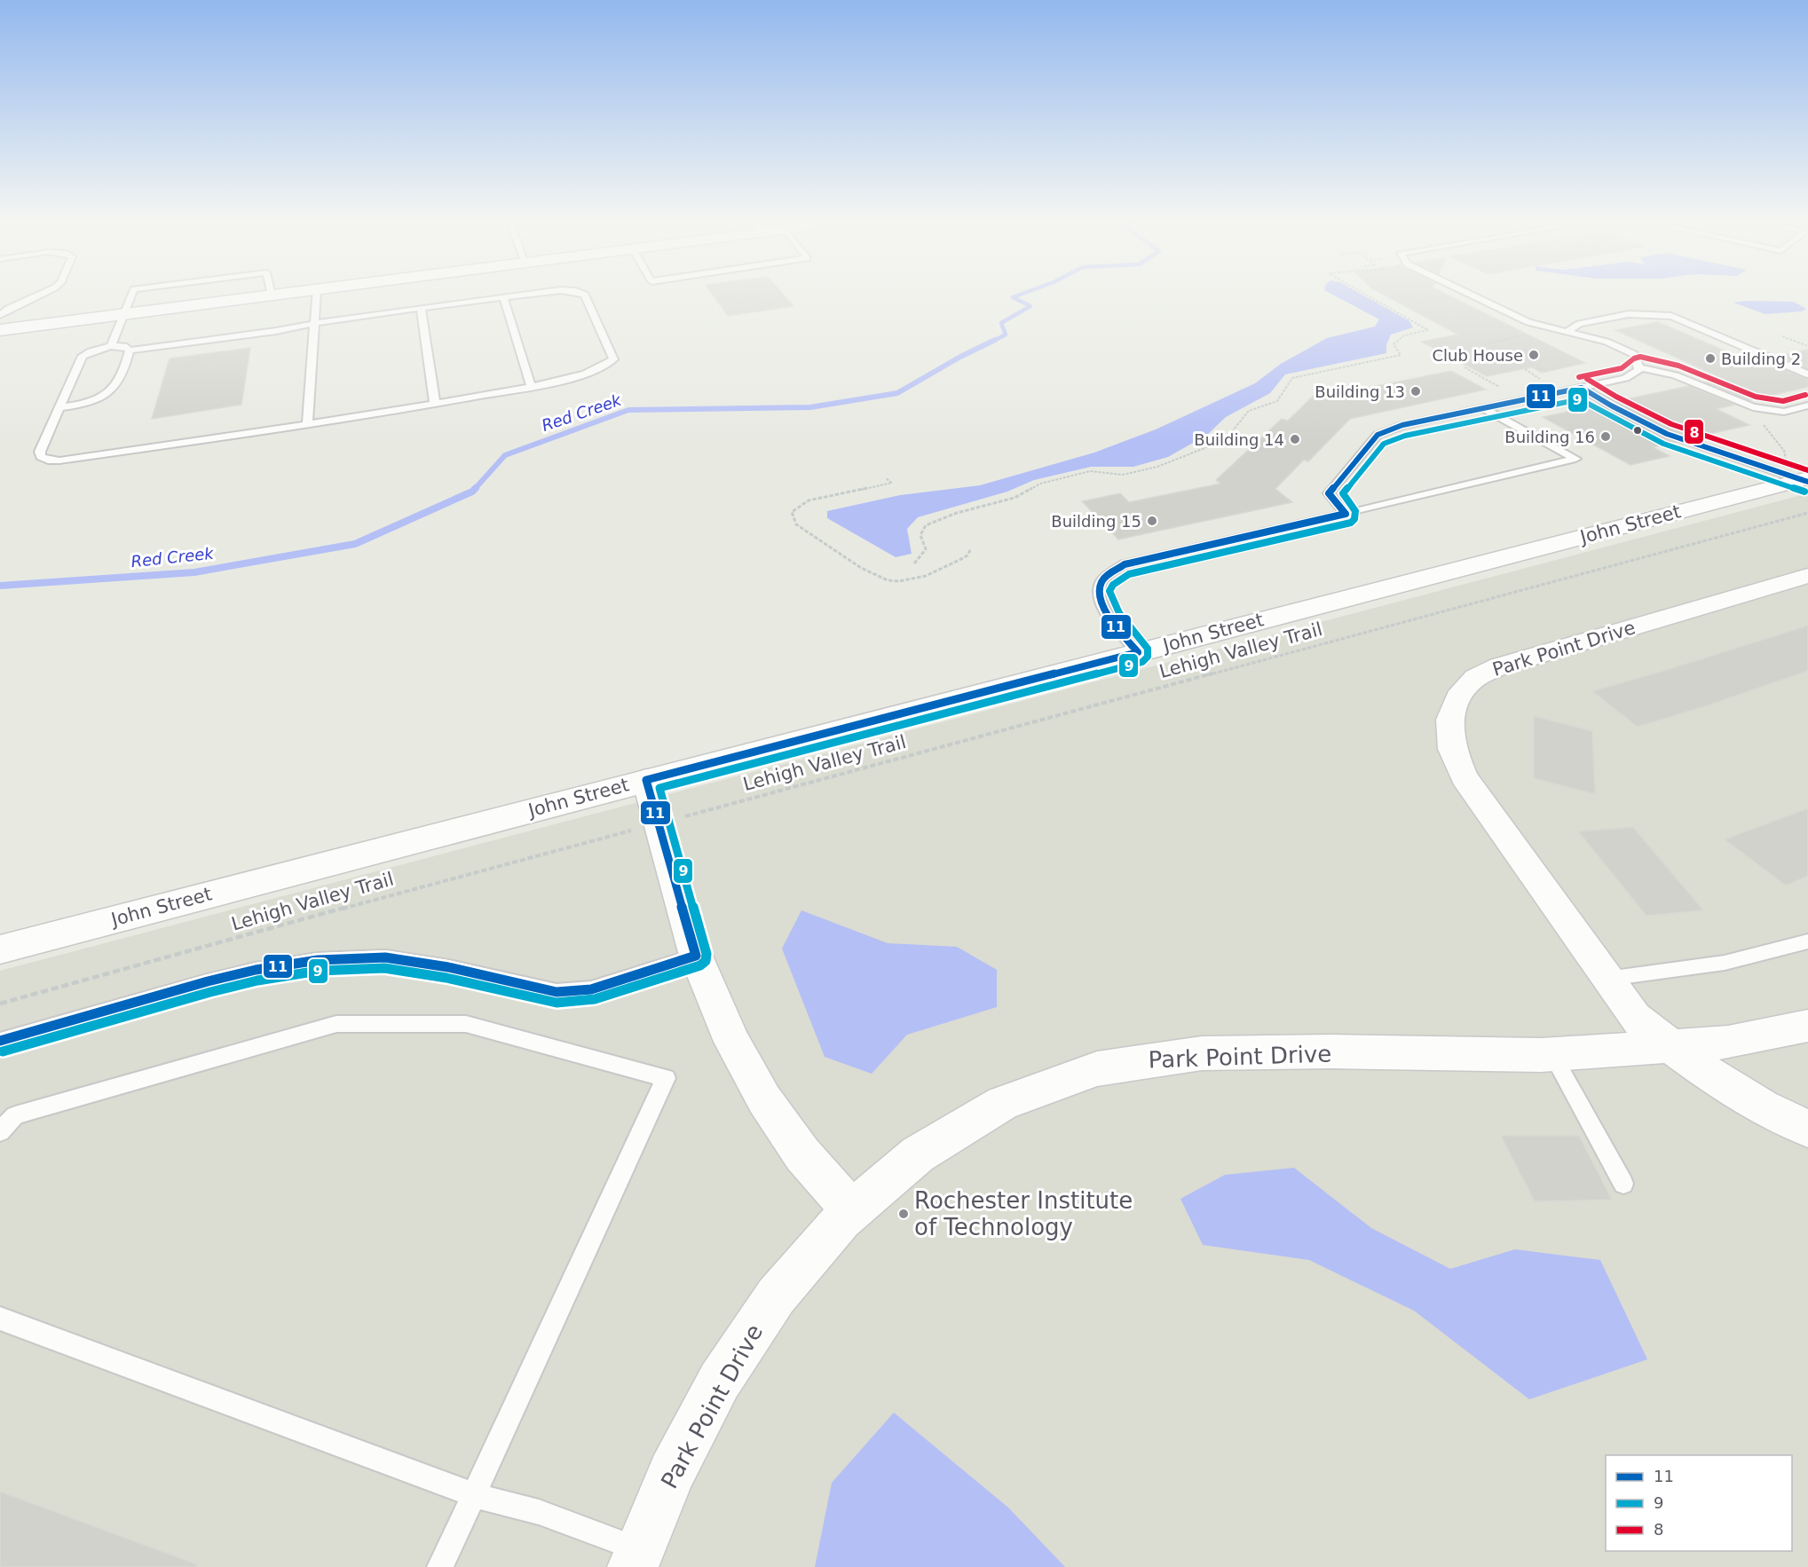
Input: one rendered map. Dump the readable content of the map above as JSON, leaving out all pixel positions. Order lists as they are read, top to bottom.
{
  "streets": {
    "street": ["John Street", "Park Point Drive"],
    "path": ["Lehigh Valley Trail"]
  },
  "water": ["Red Creek"],
  "places": [
    "Club House",
    "Building 2",
    "Building 13",
    "Building 16",
    "Building 14",
    "Building 15",
    "Rochester Institute of Technology"
  ],
  "lines": ["transit line 8", "transit line 11", "transit line 9"],
  "legend": ["11", "9", "8"]
}
